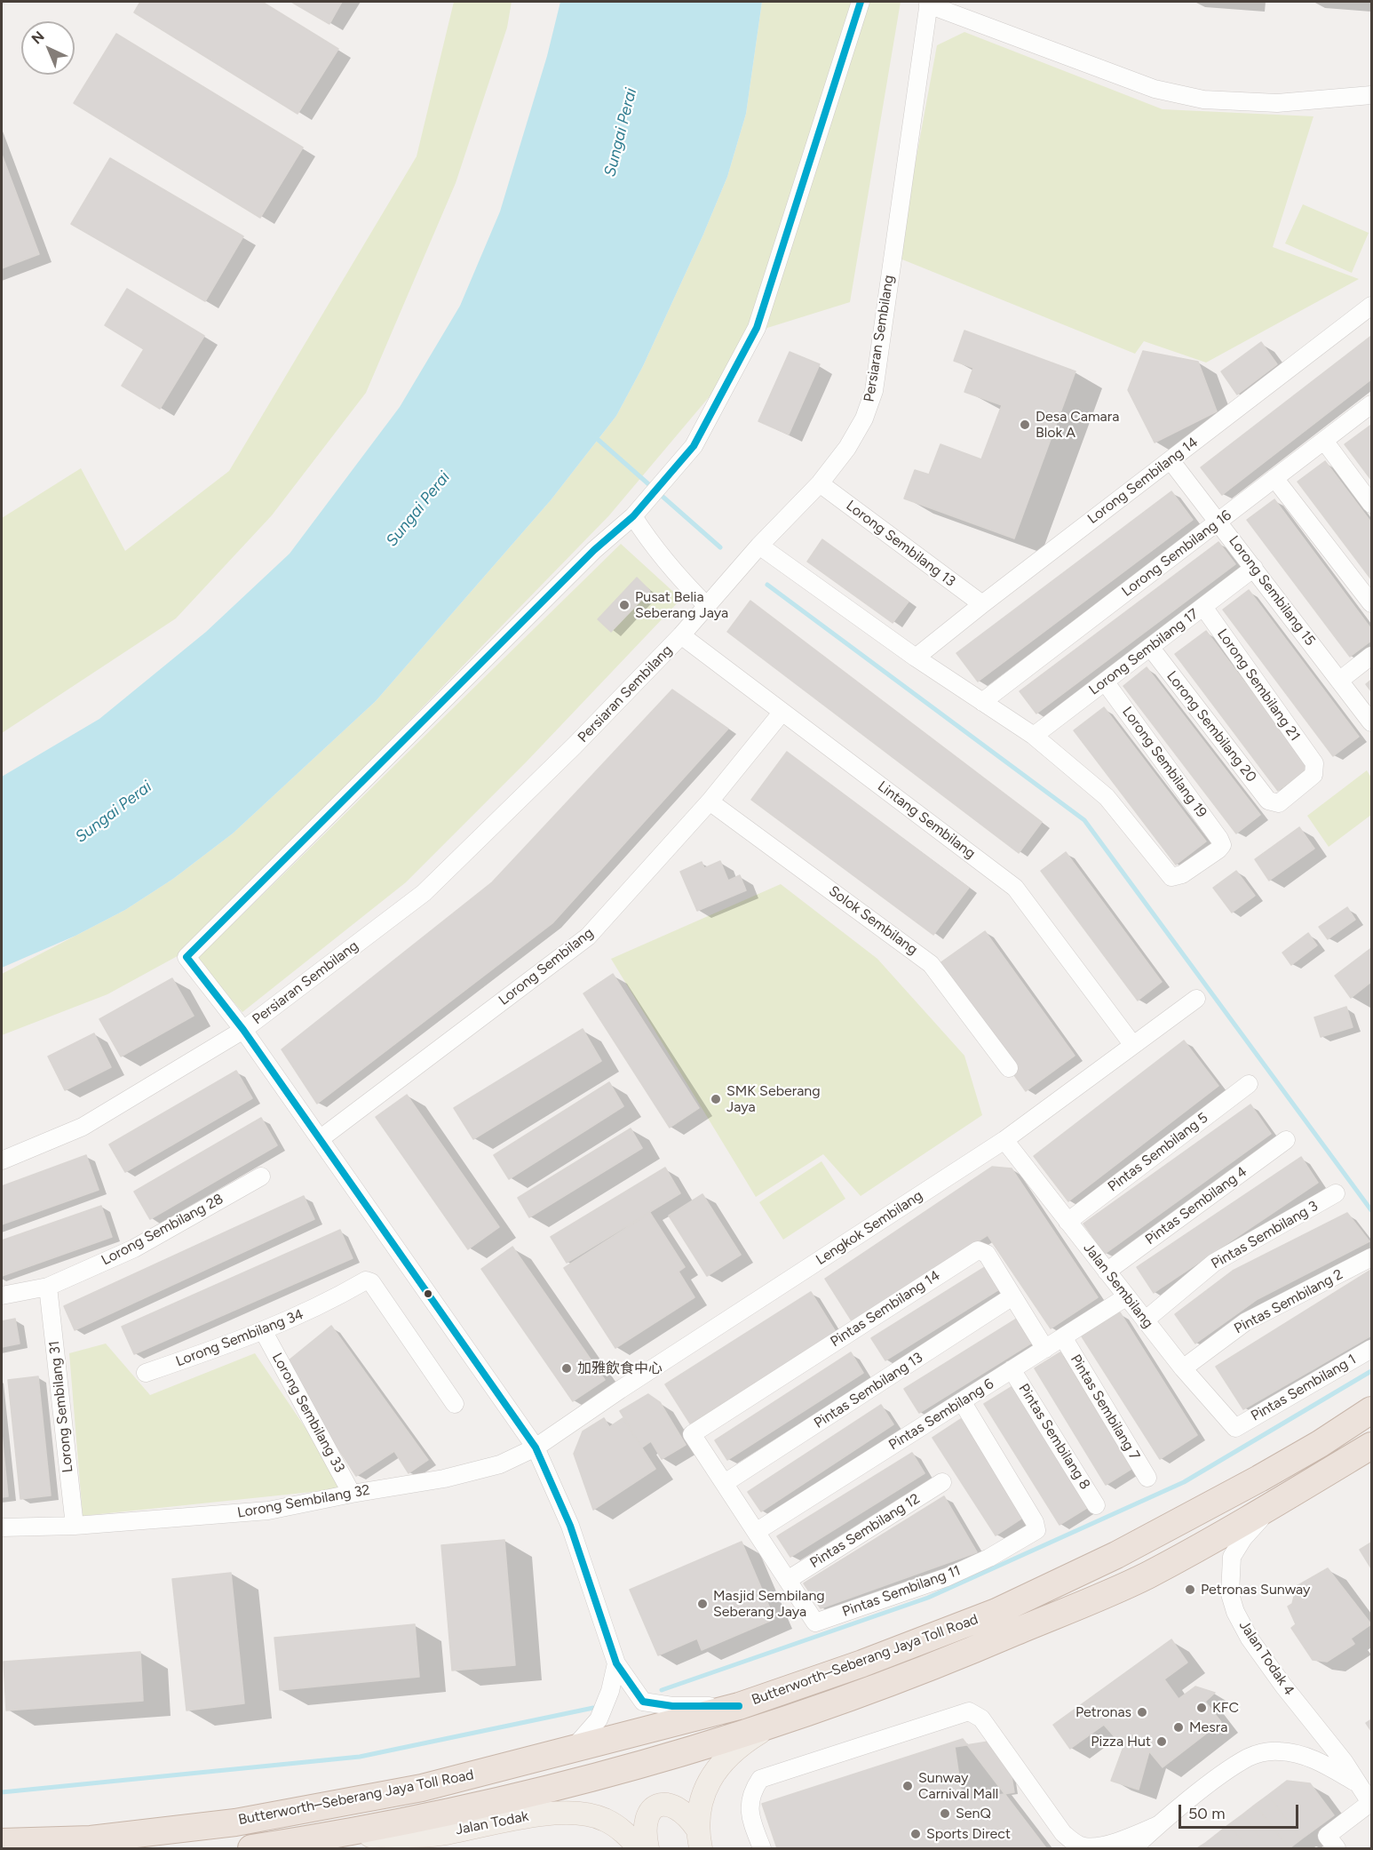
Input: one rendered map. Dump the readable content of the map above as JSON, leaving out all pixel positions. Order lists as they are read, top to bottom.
{
  "streets": {
    "highway": ["Butterworth–Seberang Jaya Toll Road"],
    "main road": ["Jalan Todak"],
    "street": [
      "Persiaran Sembilang",
      "Lorong Sembilang 14",
      "Lorong Sembilang 13",
      "Lorong Sembilang 16",
      "Lorong Sembilang 15",
      "Lorong Sembilang 17",
      "Lorong Sembilang 21",
      "Lorong Sembilang 20",
      "Lorong Sembilang 19",
      "Lintang Sembilang",
      "Solok Sembilang",
      "Lorong Sembilang",
      "Pintas Sembilang 5",
      "Pintas Sembilang 4",
      "Lengkok Sembilang",
      "Lorong Sembilang 28",
      "Pintas Sembilang 3",
      "Jalan Sembilang",
      "Pintas Sembilang 2",
      "Pintas Sembilang 14",
      "Lorong Sembilang 34",
      "Pintas Sembilang 1",
      "Pintas Sembilang 13",
      "Lorong Sembilang 31",
      "Pintas Sembilang 7",
      "Lorong Sembilang 33",
      "Pintas Sembilang 6",
      "Pintas Sembilang 8",
      "Lorong Sembilang 32",
      "Pintas Sembilang 12",
      "Pintas Sembilang 11",
      "Jalan Todak 4"
    ]
  },
  "crossings": [
    ["Persiaran Sembilang", "Lorong Sembilang 13"],
    ["Persiaran Sembilang", "Lintang Sembilang"],
    ["Lorong Sembilang 14", "Lorong Sembilang 13"],
    ["Lorong Sembilang 14", "Lorong Sembilang 15"],
    ["Lorong Sembilang 16", "Lorong Sembilang 15"],
    ["Lorong Sembilang 15", "Lorong Sembilang 17"],
    ["Lorong Sembilang 17", "Lorong Sembilang 21"],
    ["Lorong Sembilang 17", "Lorong Sembilang 20"],
    ["Lorong Sembilang 17", "Lorong Sembilang 19"],
    ["Lorong Sembilang 21", "Lorong Sembilang 20"],
    ["Lintang Sembilang", "Lorong Sembilang"],
    ["Lintang Sembilang", "Lengkok Sembilang"],
    ["Solok Sembilang", "Lorong Sembilang"],
    ["Pintas Sembilang 5", "Jalan Sembilang"],
    ["Pintas Sembilang 4", "Jalan Sembilang"],
    ["Lengkok Sembilang", "Jalan Sembilang"],
    ["Lengkok Sembilang", "Lorong Sembilang 32"],
    ["Lorong Sembilang 28", "Lorong Sembilang 31"],
    ["Pintas Sembilang 3", "Jalan Sembilang"],
    ["Jalan Sembilang", "Pintas Sembilang 2"],
    ["Jalan Sembilang", "Pintas Sembilang 1"],
    ["Jalan Sembilang", "Pintas Sembilang 6"],
    ["Pintas Sembilang 14", "Pintas Sembilang 13"],
    ["Pintas Sembilang 14", "Pintas Sembilang 6"],
    ["Pintas Sembilang 14", "Pintas Sembilang 11"],
    ["Lorong Sembilang 34", "Lorong Sembilang 33"],
    ["Pintas Sembilang 13", "Pintas Sembilang 11"],
    ["Lorong Sembilang 31", "Lorong Sembilang 32"],
    ["Pintas Sembilang 7", "Pintas Sembilang 6"],
    ["Lorong Sembilang 33", "Lorong Sembilang 32"],
    ["Pintas Sembilang 6", "Pintas Sembilang 8"],
    ["Pintas Sembilang 6", "Pintas Sembilang 11"],
    ["Pintas Sembilang 12", "Pintas Sembilang 11"],
    ["Jalan Todak 4", "Butterworth–Seberang Jaya Toll Road"],
    ["Butterworth–Seberang Jaya Toll Road", "Jalan Todak"]
  ],
  "water": ["Sungai Perai"],
  "places": [
    "Desa Camara Blok A",
    "Pusat Belia Seberang Jaya",
    "SMK Seberang Jaya",
    "加雅飲食中心",
    "Petronas Sunway",
    "Masjid Sembilang Seberang Jaya",
    "KFC",
    "Petronas",
    "Mesra",
    "Pizza Hut",
    "Sunway Carnival Mall",
    "SenQ",
    "Sports Direct"
  ],
  "scale_bar": "50 m",
  "north": "top left"
}
